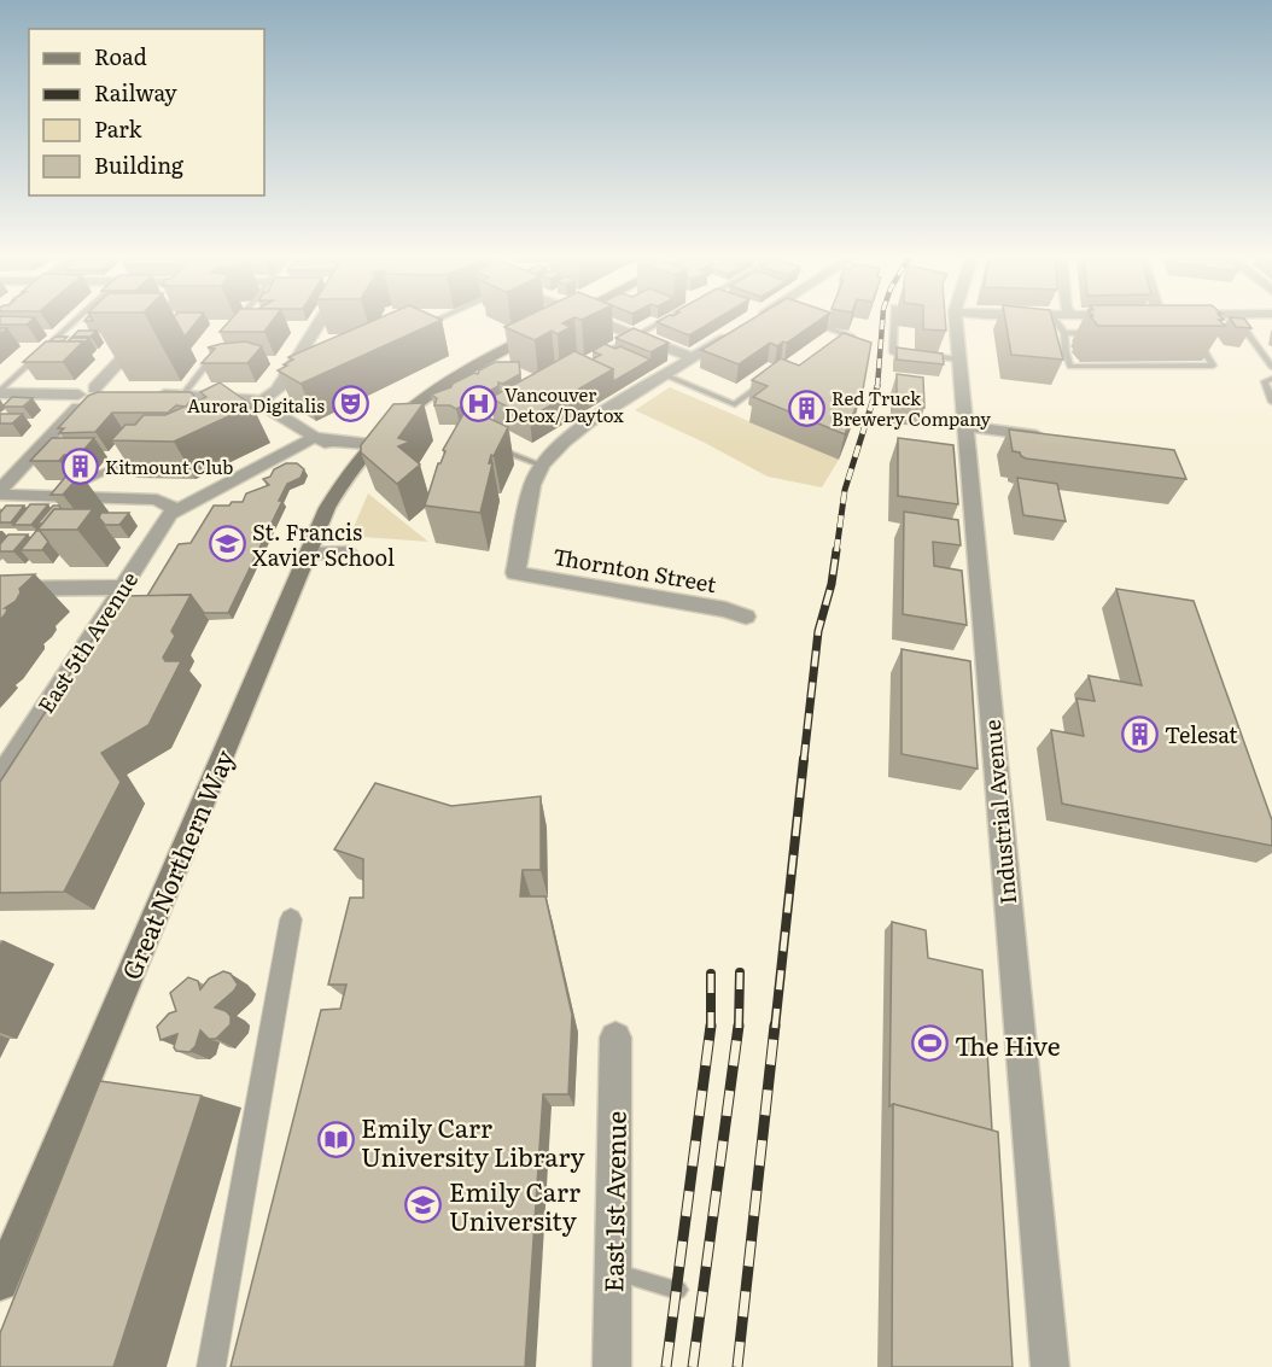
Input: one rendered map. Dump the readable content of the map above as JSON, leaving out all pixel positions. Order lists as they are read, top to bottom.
{
  "streets": {
    "main road": ["Great Northern Way"],
    "street": [
      "Thornton Street",
      "East 5th Avenue",
      "Industrial Avenue",
      "East 1st Avenue"
    ]
  },
  "places": {
    "theatre": ["Aurora Digitalis"],
    "hospital": ["Vancouver Detox/Daytox"],
    "building": ["Red Truck Brewery Company", "Kitmount Club", "Telesat"],
    "school or university": ["St. Francis Xavier School", "Emily Carr University"],
    "sports": ["The Hive"],
    "library": ["Emily Carr University Library"]
  },
  "legend": [
    "Road",
    "Railway",
    "Park",
    "Building"
  ]
}
